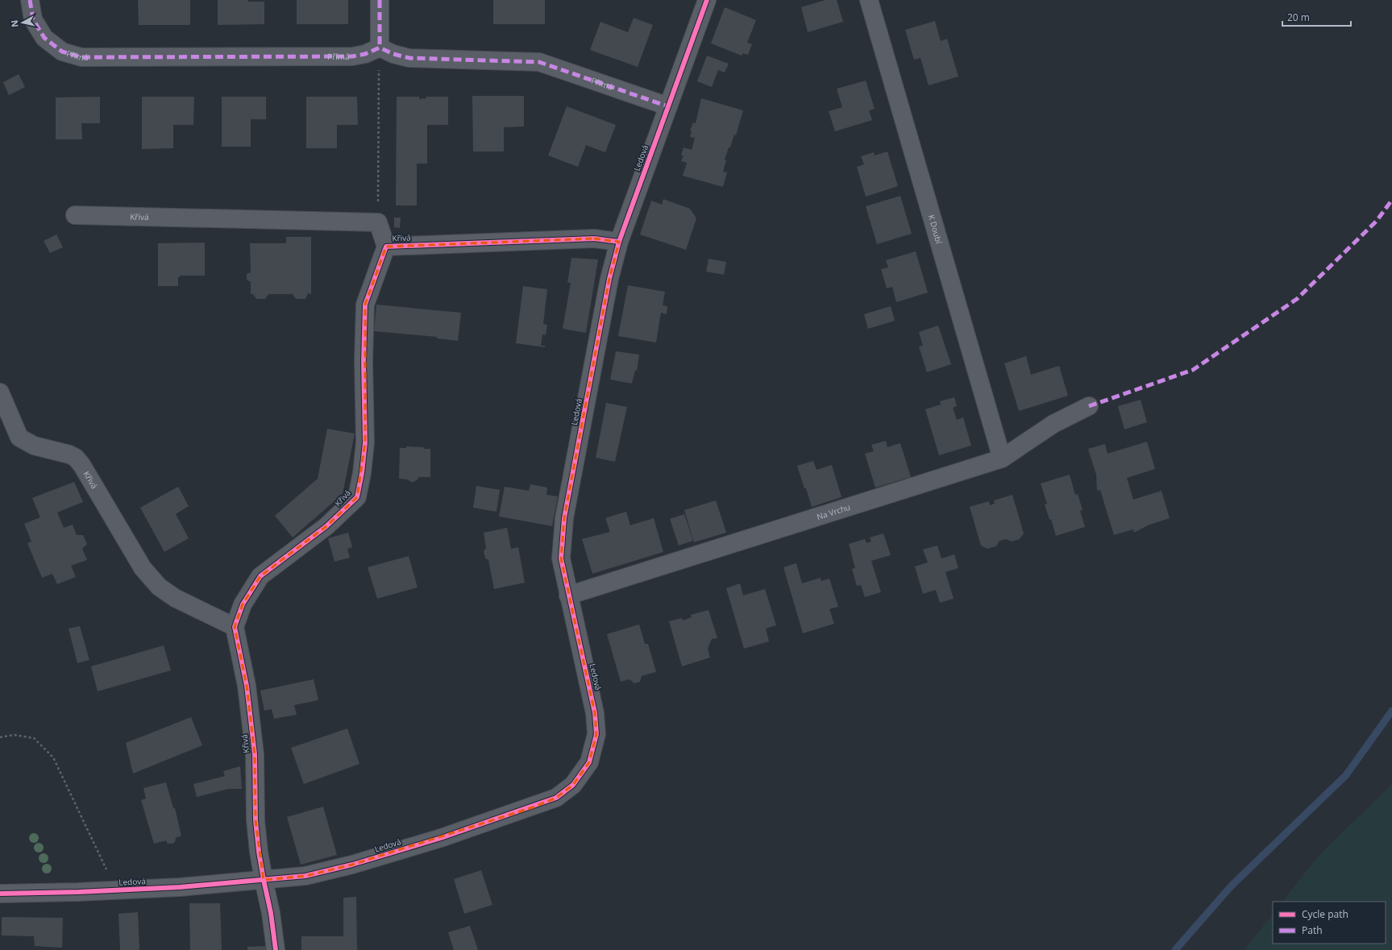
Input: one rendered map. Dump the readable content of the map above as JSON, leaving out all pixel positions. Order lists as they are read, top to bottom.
{
  "streets": {
    "street": [
      "Přímá",
      "Ledová",
      "Křivá",
      "K Doubí",
      "Na Vrchu"
    ]
  },
  "crossings": [
    ["Přímá", "Ledová"],
    ["Ledová", "Křivá"],
    ["Ledová", "Na Vrchu"],
    ["K Doubí", "Na Vrchu"]
  ],
  "legend": ["Cycle path", "Path"],
  "scale_bar": "20 m",
  "north": "left"
}
